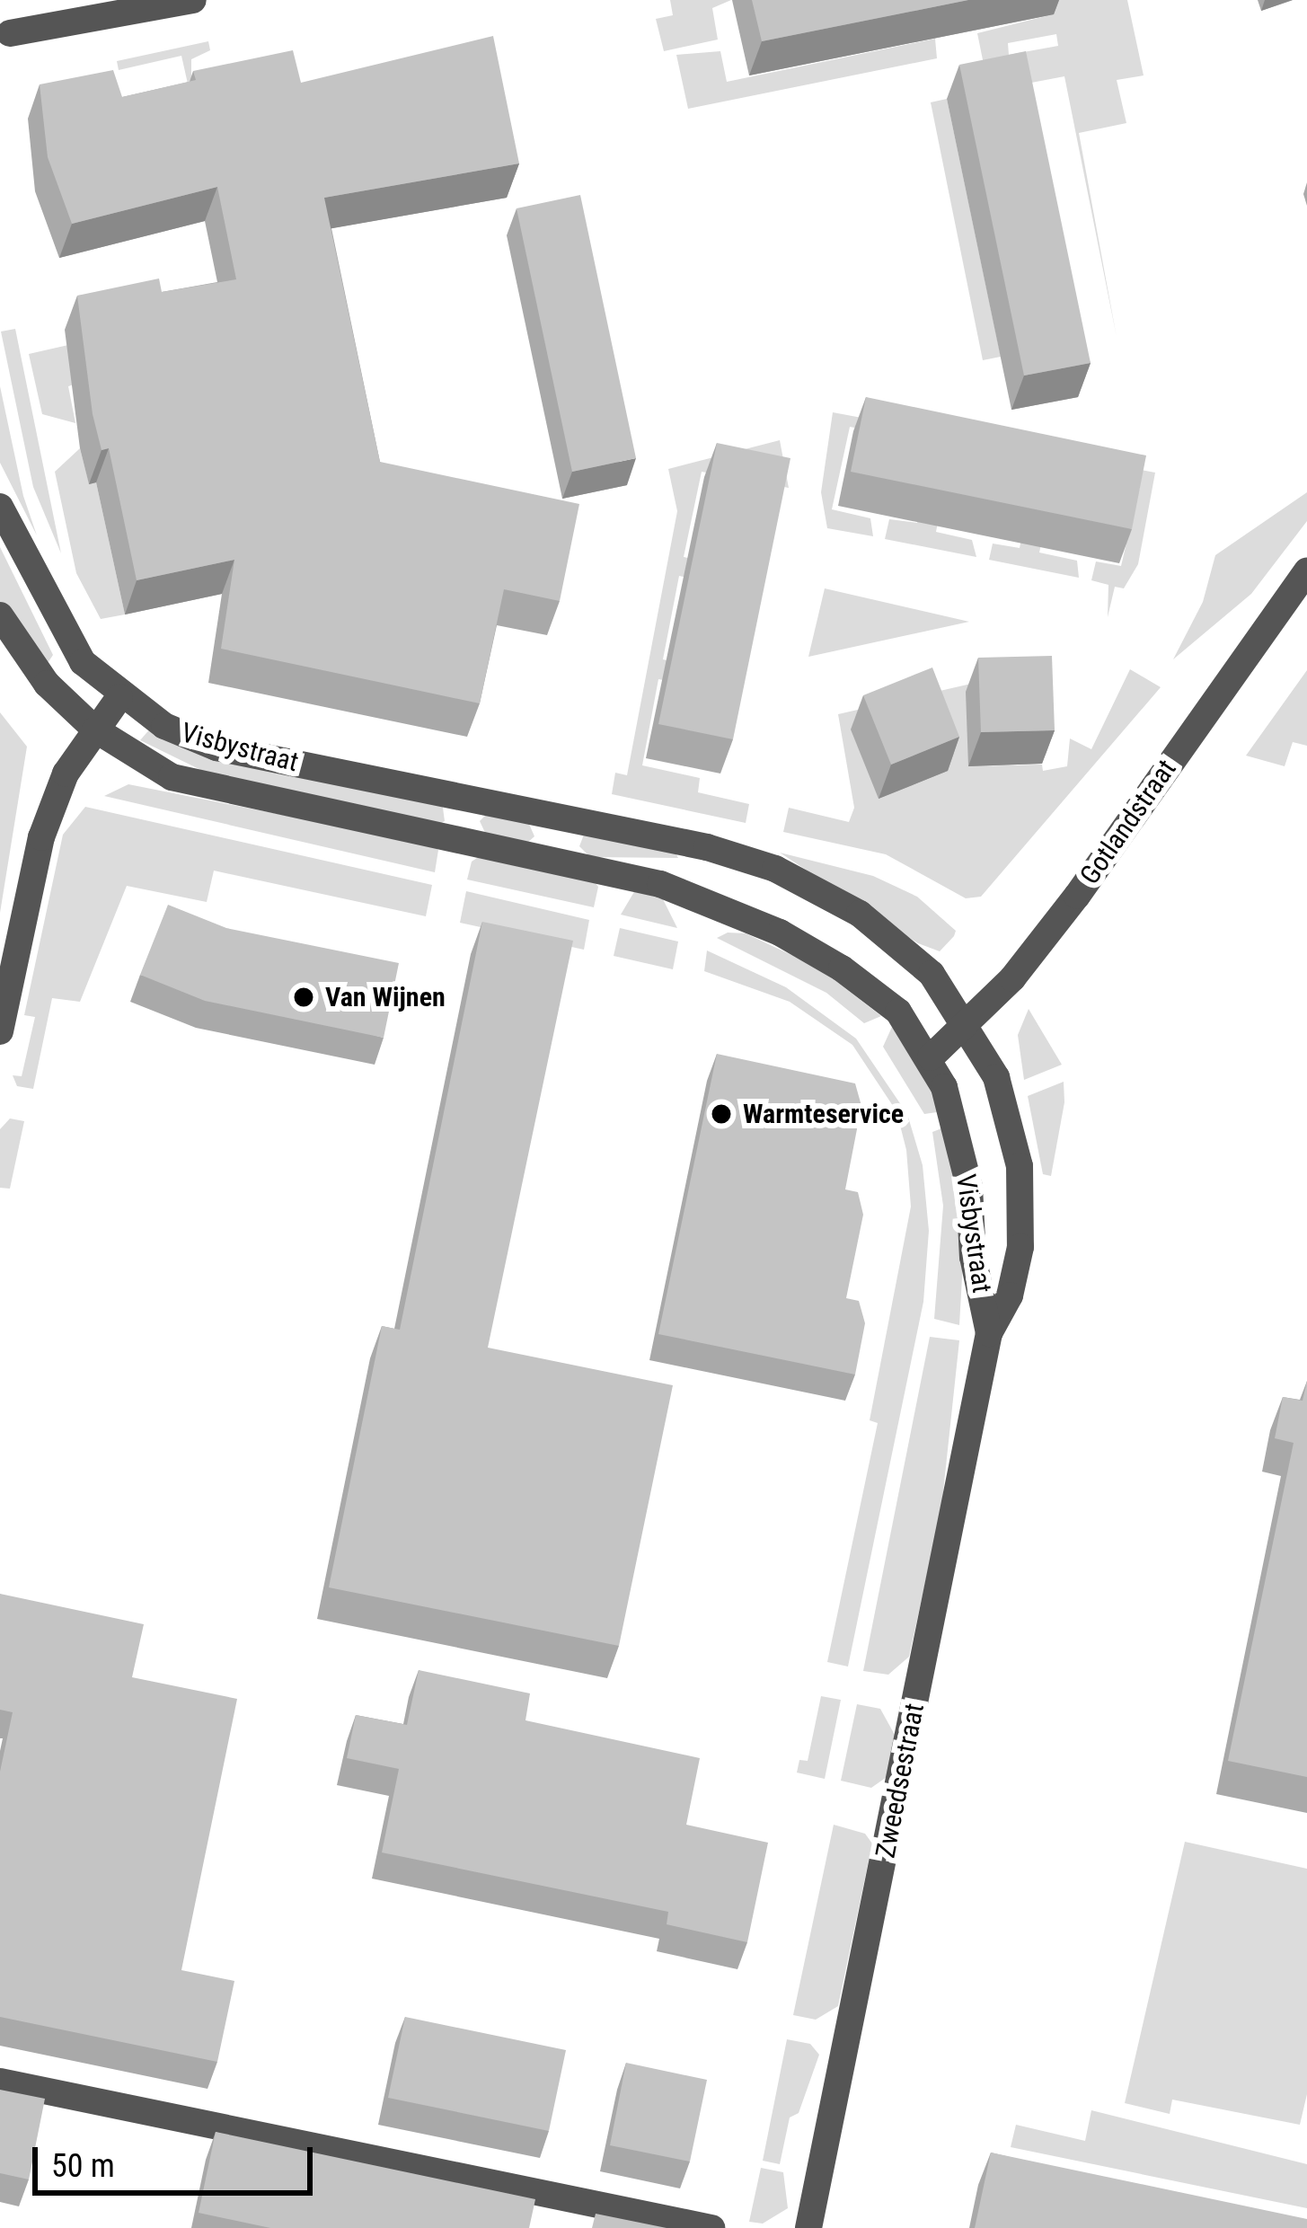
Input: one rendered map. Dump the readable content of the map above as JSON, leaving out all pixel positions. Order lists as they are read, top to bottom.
{
  "streets": {
    "street": ["Visbystraat", "Gotlandstraat", "Zweedsestraat"]
  },
  "crossings": [
    ["Visbystraat", "Gotlandstraat"],
    ["Visbystraat", "Zweedsestraat"]
  ],
  "places": ["Van Wijnen", "Warmteservice"],
  "scale_bar": "50 m"
}
